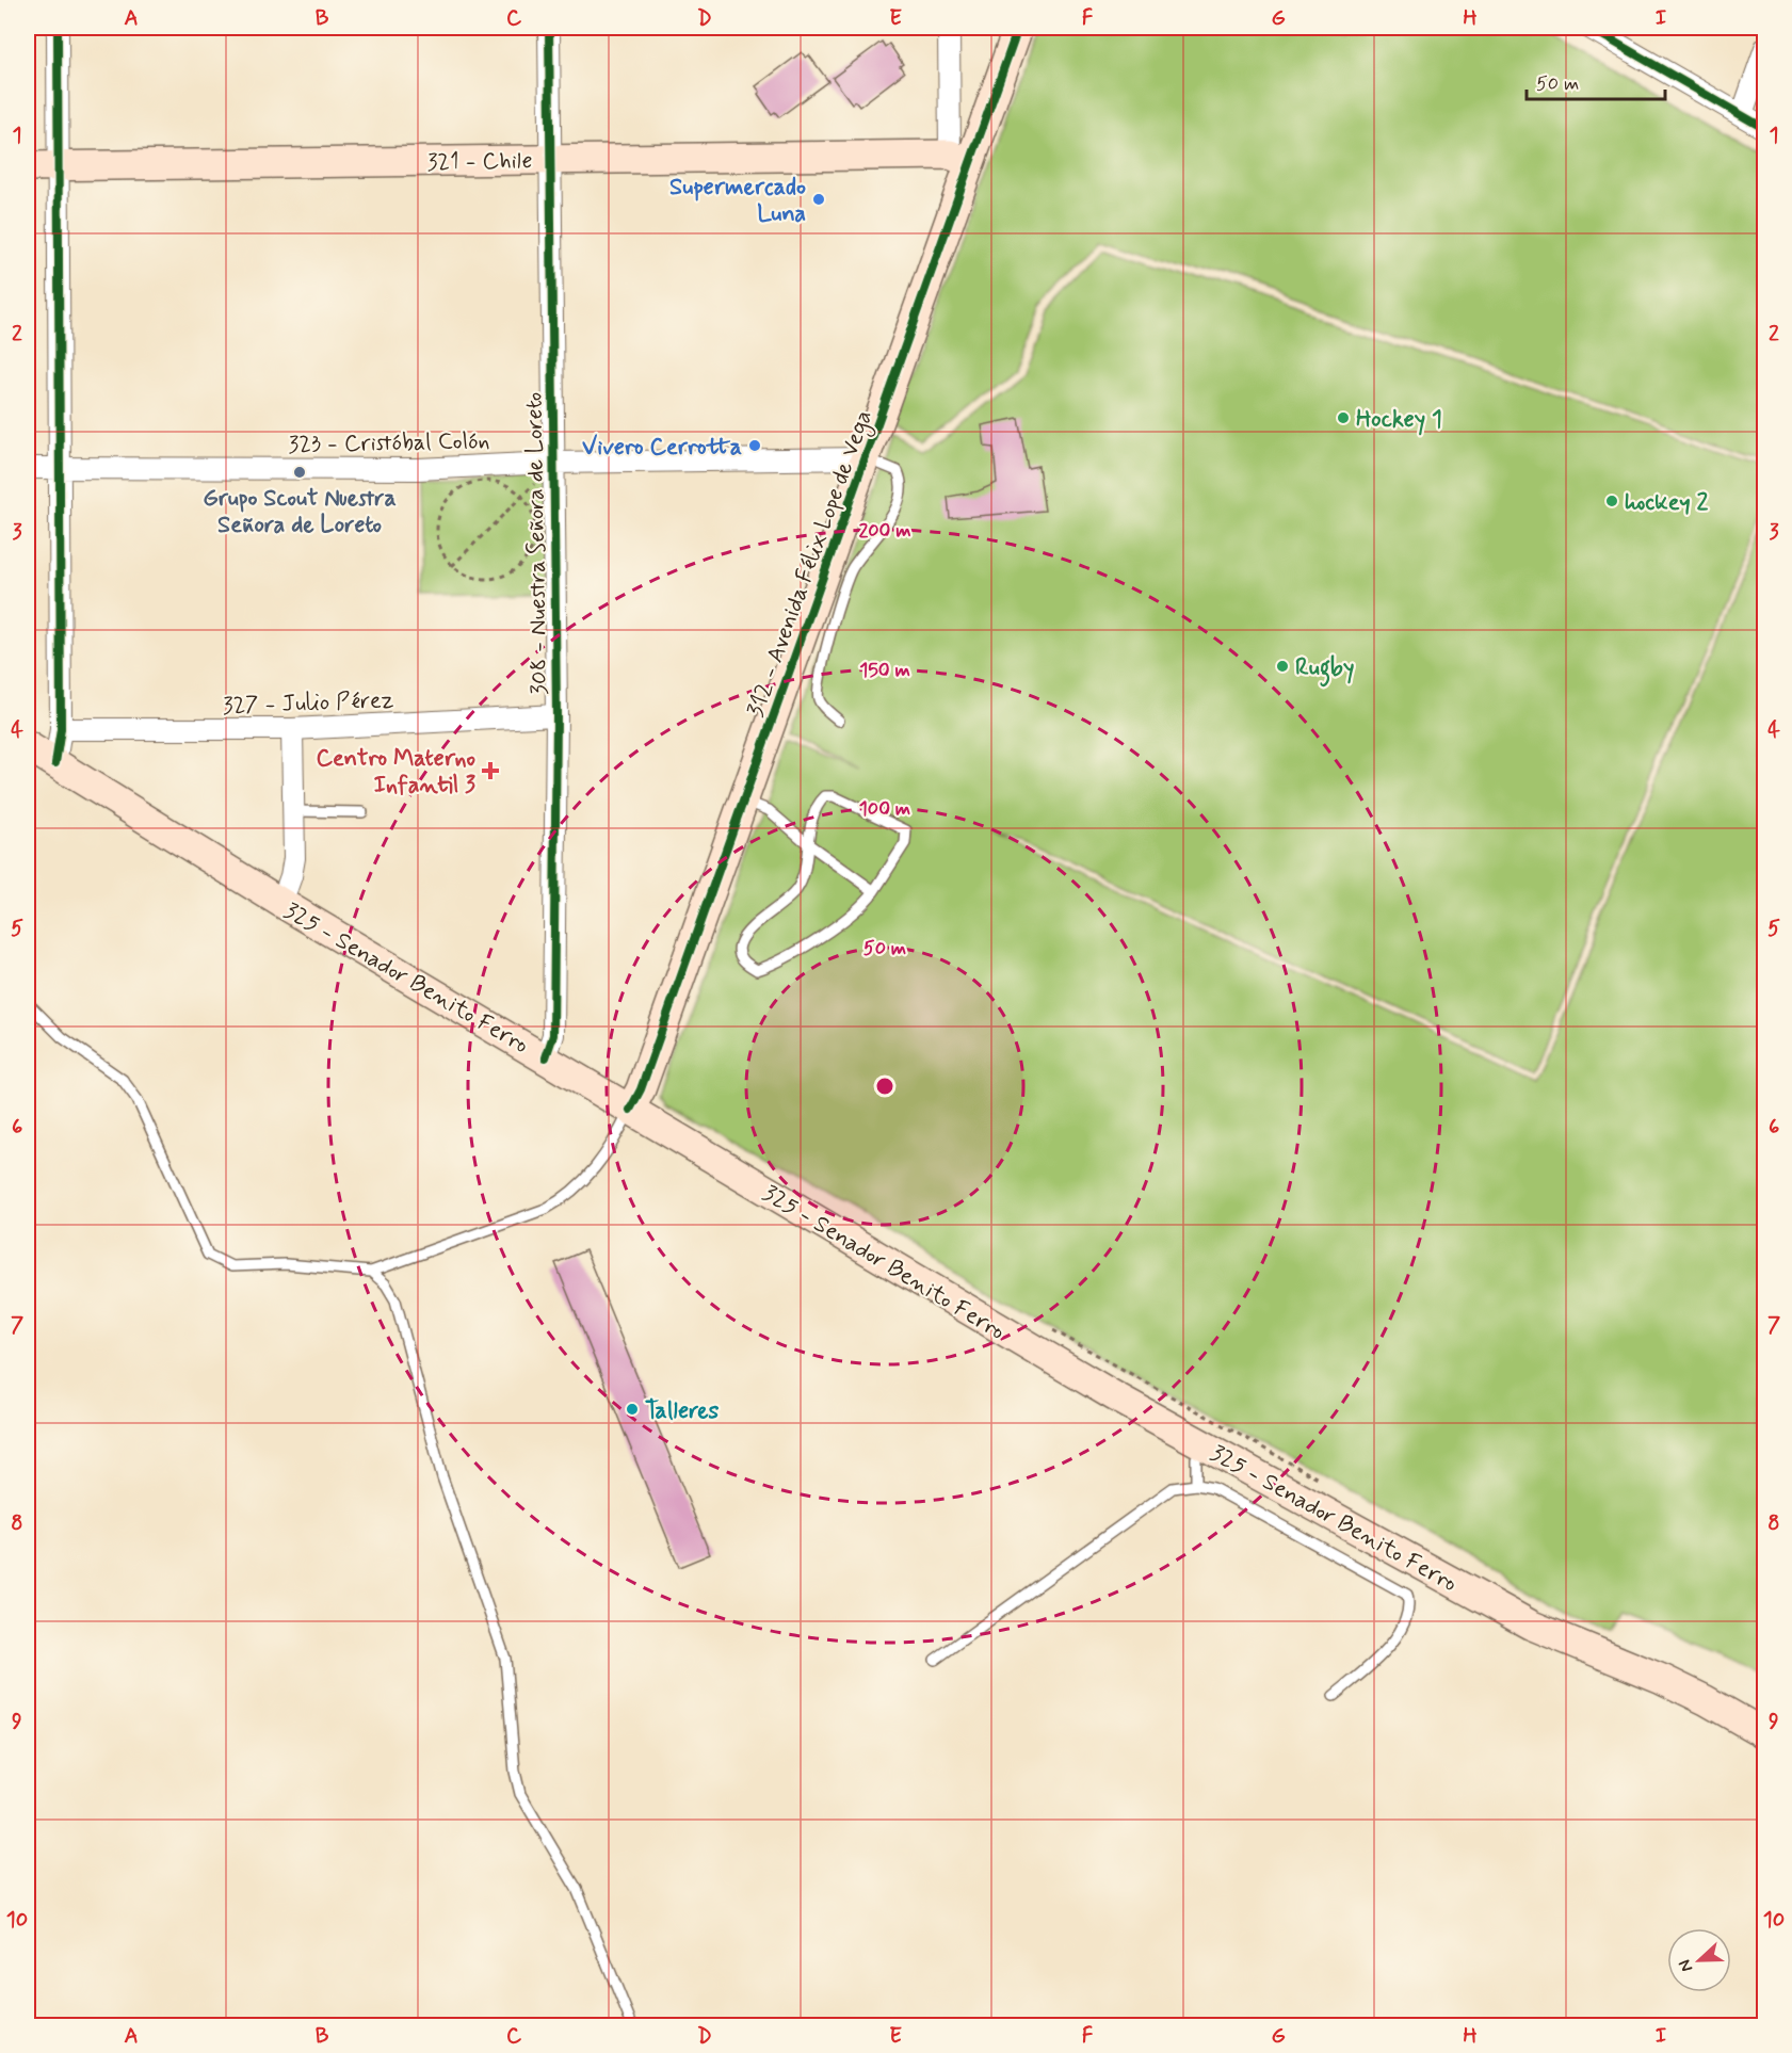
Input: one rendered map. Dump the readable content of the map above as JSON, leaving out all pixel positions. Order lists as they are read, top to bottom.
{
  "streets": {
    "street": [
      "321 - Chile",
      "323 - Cristóbal Colón",
      "308 - Nuestra Señora de Loreto",
      "312 - Avenida Félix Lope de Vega",
      "327 - Julio Pérez",
      "325 - Senador Benito Ferro"
    ]
  },
  "crossings": [
    ["321 - Chile", "308 - Nuestra Señora de Loreto"],
    ["321 - Chile", "312 - Avenida Félix Lope de Vega"],
    ["323 - Cristóbal Colón", "308 - Nuestra Señora de Loreto"],
    ["323 - Cristóbal Colón", "312 - Avenida Félix Lope de Vega"],
    ["308 - Nuestra Señora de Loreto", "327 - Julio Pérez"],
    ["308 - Nuestra Señora de Loreto", "325 - Senador Benito Ferro"],
    ["312 - Avenida Félix Lope de Vega", "325 - Senador Benito Ferro"]
  ],
  "places": {
    "other": [
      "Supermercado Luna",
      "Hockey 1",
      "Vivero Cerrotta",
      "Grupo Scout Nuestra Señora de Loreto",
      "hockey 2",
      "Rugby",
      "Talleres"
    ],
    "health": ["Centro Materno Infantil 3"]
  },
  "scale_bar": "50 m",
  "north": "left",
  "grid": {
    "columns": [
      "A",
      "B",
      "C",
      "D",
      "E",
      "F",
      "G",
      "H",
      "I"
    ],
    "rows": [
      "1",
      "2",
      "3",
      "4",
      "5",
      "6",
      "7",
      "8",
      "9",
      "10"
    ]
  },
  "rings": [
    "200 m",
    "150 m",
    "100 m",
    "50 m"
  ]
}
